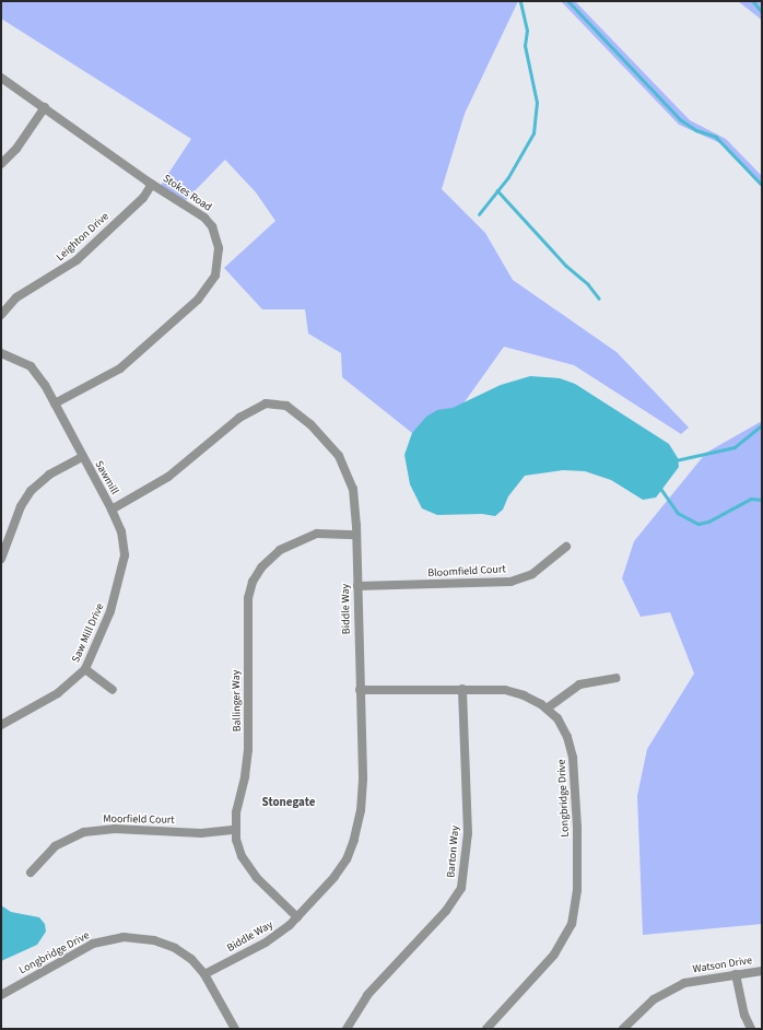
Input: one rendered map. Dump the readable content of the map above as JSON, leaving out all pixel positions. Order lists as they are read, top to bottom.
{
  "streets": {
    "street": [
      "Stokes Road",
      "Leighton Drive",
      "Sawmill",
      "Bloomfield Court",
      "Biddle Way",
      "Saw Mill Drive",
      "Ballinger Way",
      "Longbridge Drive",
      "Moorfield Court",
      "Barton Way",
      "Watson Drive"
    ]
  },
  "crossings": [
    ["Stokes Road", "Leighton Drive"],
    ["Sawmill", "Biddle Way"],
    ["Sawmill", "Saw Mill Drive"],
    ["Bloomfield Court", "Biddle Way"],
    ["Biddle Way", "Saw Mill Drive"],
    ["Biddle Way", "Ballinger Way"],
    ["Biddle Way", "Longbridge Drive"],
    ["Ballinger Way", "Moorfield Court"],
    ["Longbridge Drive", "Barton Way"]
  ],
  "districts": ["Stonegate"]
}
